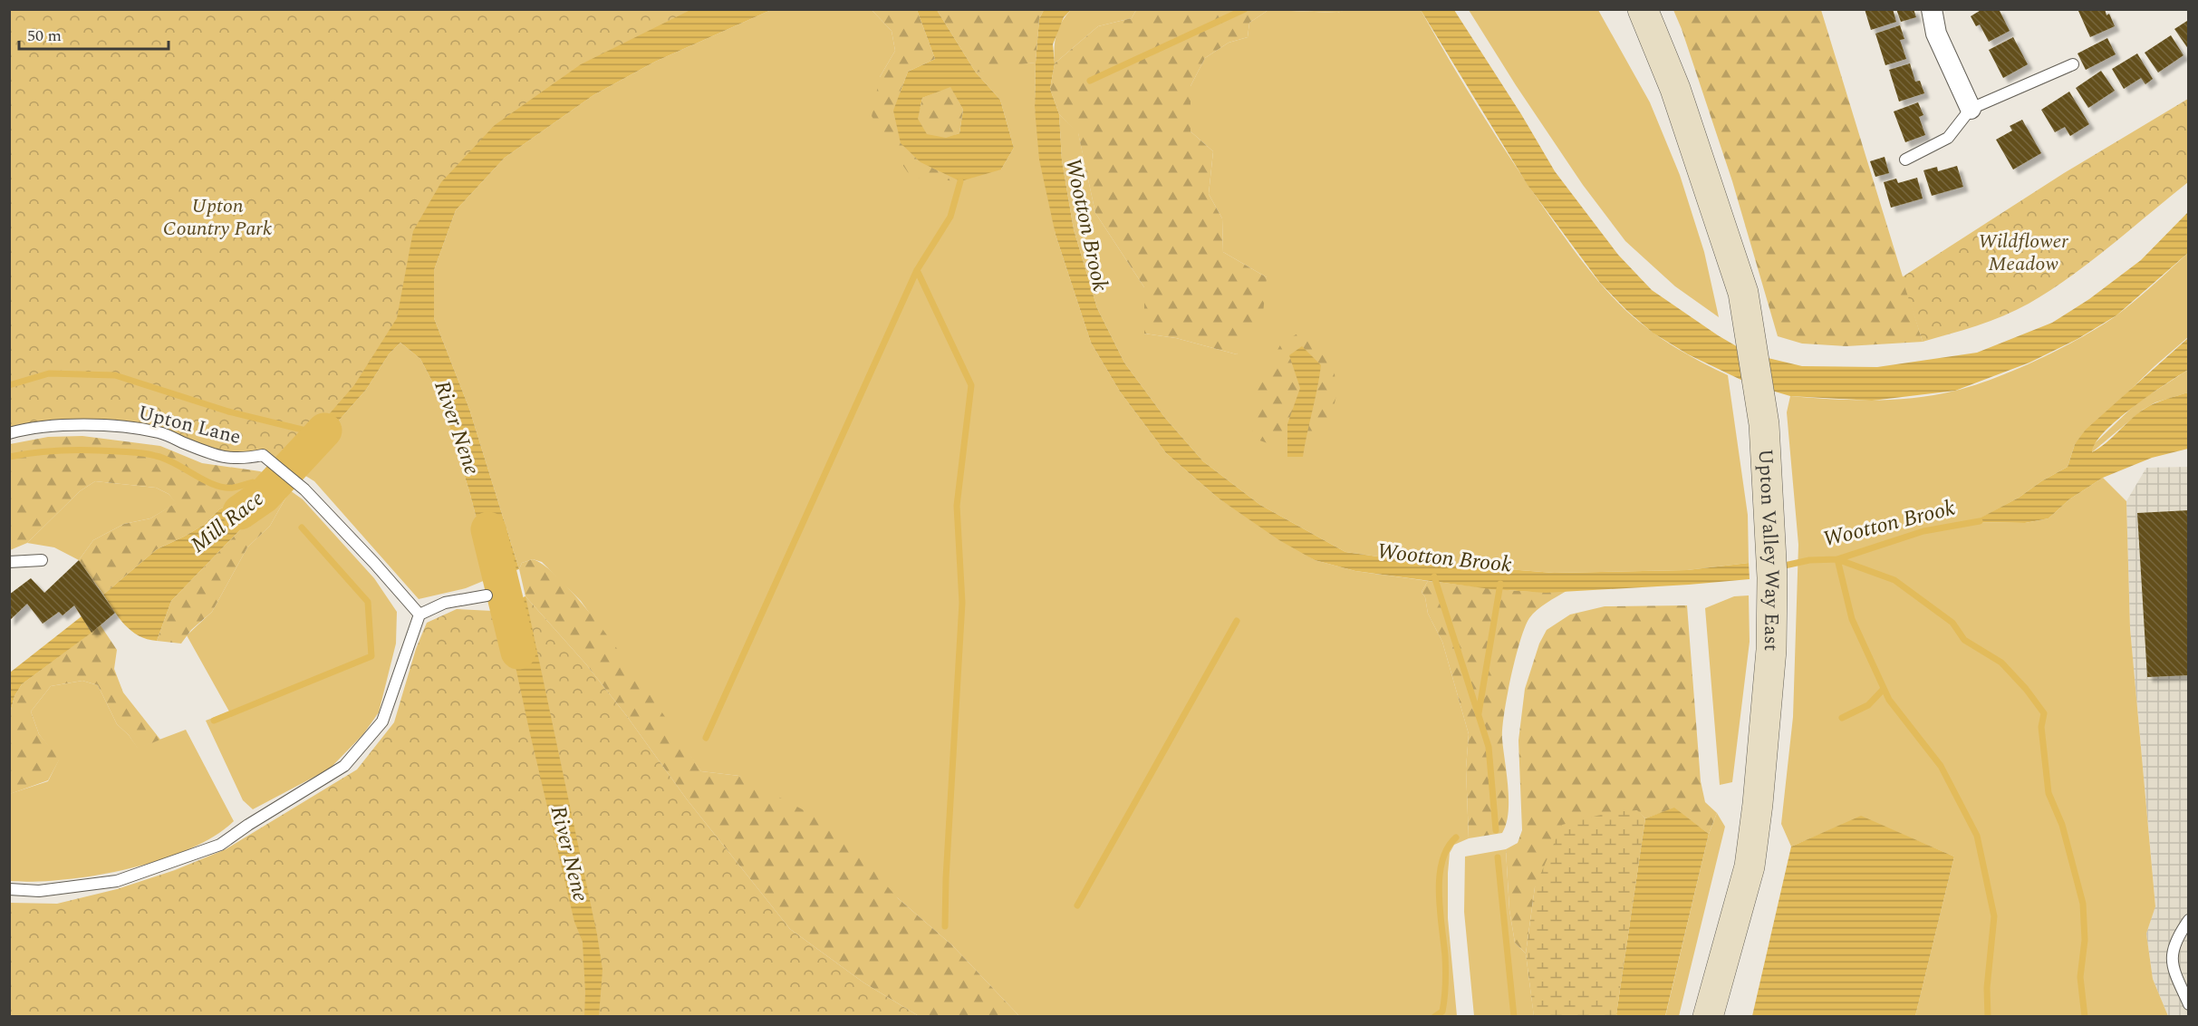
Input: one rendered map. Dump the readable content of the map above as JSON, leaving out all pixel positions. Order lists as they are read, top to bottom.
{
  "streets": {
    "street": ["Upton Valley Way East"],
    "lane": ["Upton Lane"]
  },
  "water": ["Wootton Brook", "River Nene", "Mill Race"],
  "parks": ["Upton Country Park", "Wildflower Meadow"],
  "scale_bar": "50 m"
}
